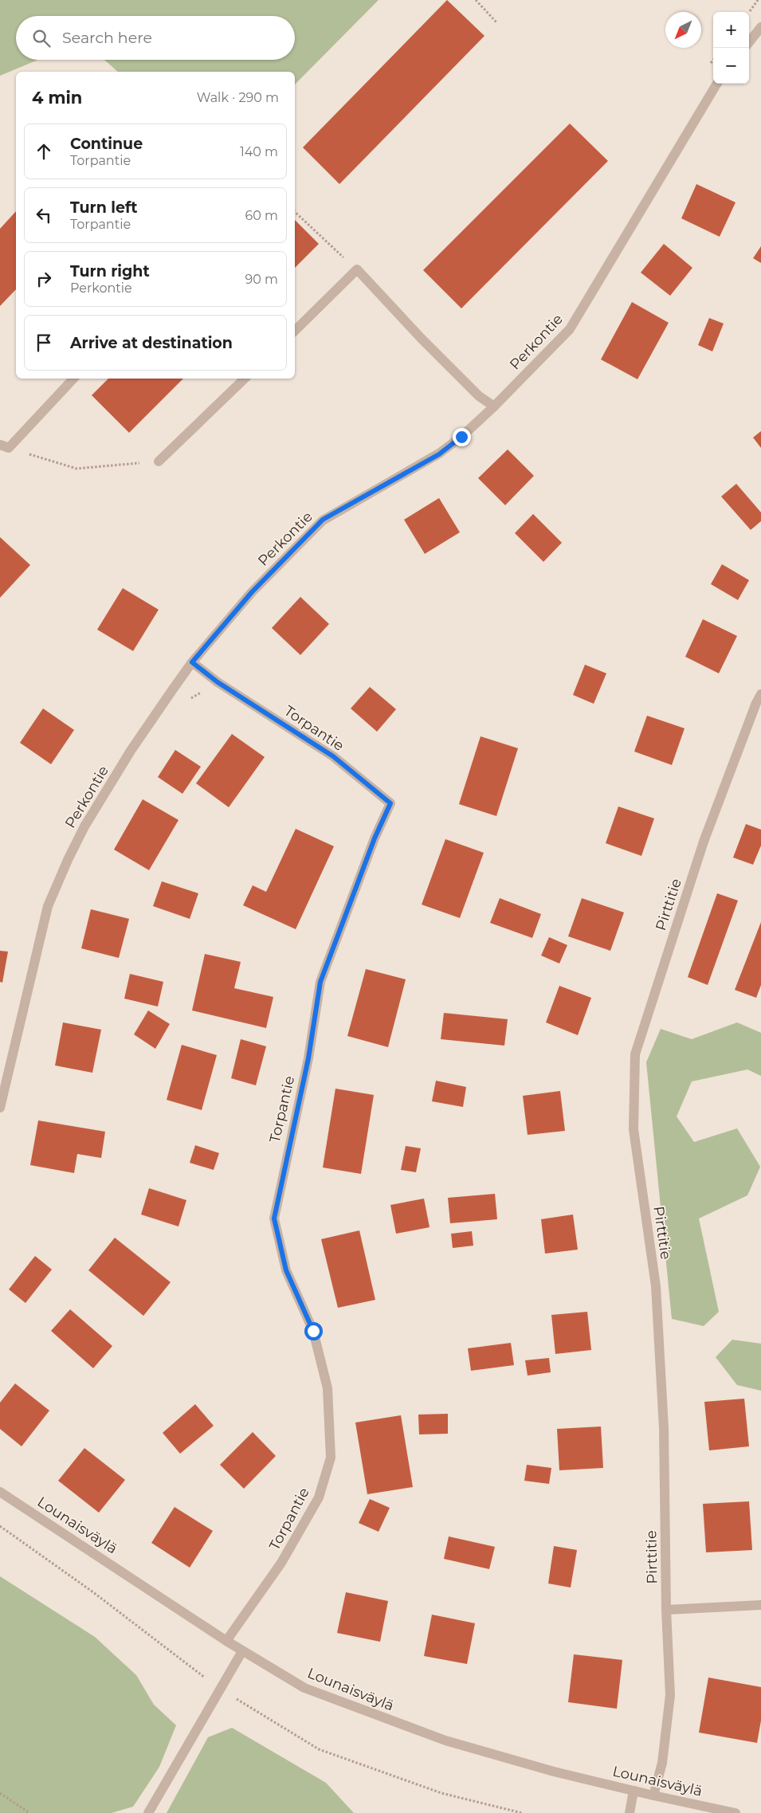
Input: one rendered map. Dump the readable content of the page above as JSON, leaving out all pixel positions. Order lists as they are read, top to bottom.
{
  "streets": {
    "street": [
      "Perkontie",
      "Torpantie",
      "Pirttitie",
      "Lounaisväylä"
    ]
  },
  "crossings": [
    ["Perkontie", "Torpantie"],
    ["Torpantie", "Lounaisväylä"],
    ["Pirttitie", "Lounaisväylä"]
  ],
  "north": "bottom left",
  "page": {
    "map_buttons": ["+", "−"],
    "search": "Search here",
    "heading": ["4 min", "Walk · 290 m"],
    "list": [
      ["Continue", "Torpantie", "140 m"],
      ["Turn left", "Torpantie", "60 m"],
      ["Turn right", "Perkontie", "90 m"],
      "Arrive at destination"
    ]
  }
}
